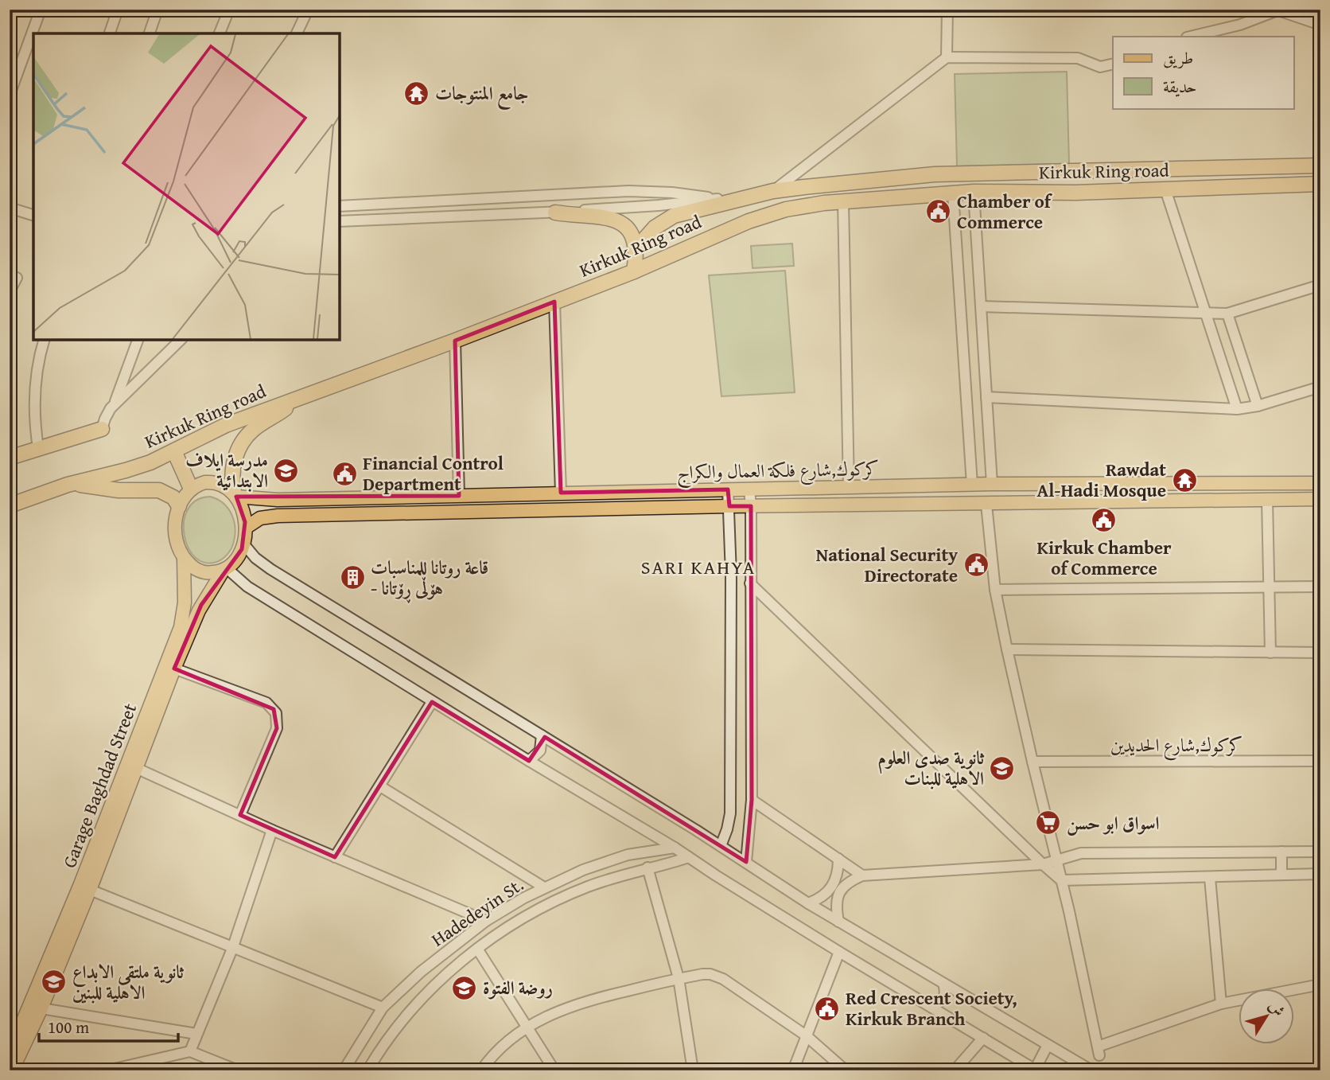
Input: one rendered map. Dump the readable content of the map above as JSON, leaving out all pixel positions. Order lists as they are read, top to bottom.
{
  "streets": {
    "highway": ["Kirkuk Ring road"],
    "main road": ["كركوك,شارع فلكة العمال والكراج", "Garage Baghdad Street"],
    "street": ["كركوك,شارع الحديدين", "Hadedeyin St."]
  },
  "crossings": [
    ["كركوك,شارع فلكة العمال والكراج", "Garage Baghdad Street"]
  ],
  "districts": ["SARI KAHYA"],
  "places": {
    "temple": ["جامع المنتوجات", "Rawdat Al-Hadi Mosque"],
    "public building": [
      "Chamber of Commerce",
      "Financial Control Department",
      "Kirkuk Chamber of Commerce",
      "National Security Directorate",
      "Red Crescent Society, Kirkuk Branch"
    ],
    "school or university": [
      "مدرسة ايلاف الابتدائية",
      "ثانوية صدى العلوم الاهلية للبنات",
      "ثانوية ملتقى الابداع الاهلية للبنين",
      "روضة الفتوة"
    ],
    "building": ["قاعة روتانا للمناسبات - هۆڵی ڕۆتانا"],
    "supermarket": ["اسواق ابو حسن"]
  },
  "legend": ["طريق", "حديقة"],
  "scale_bar": "100 m",
  "north": "top right"
}
